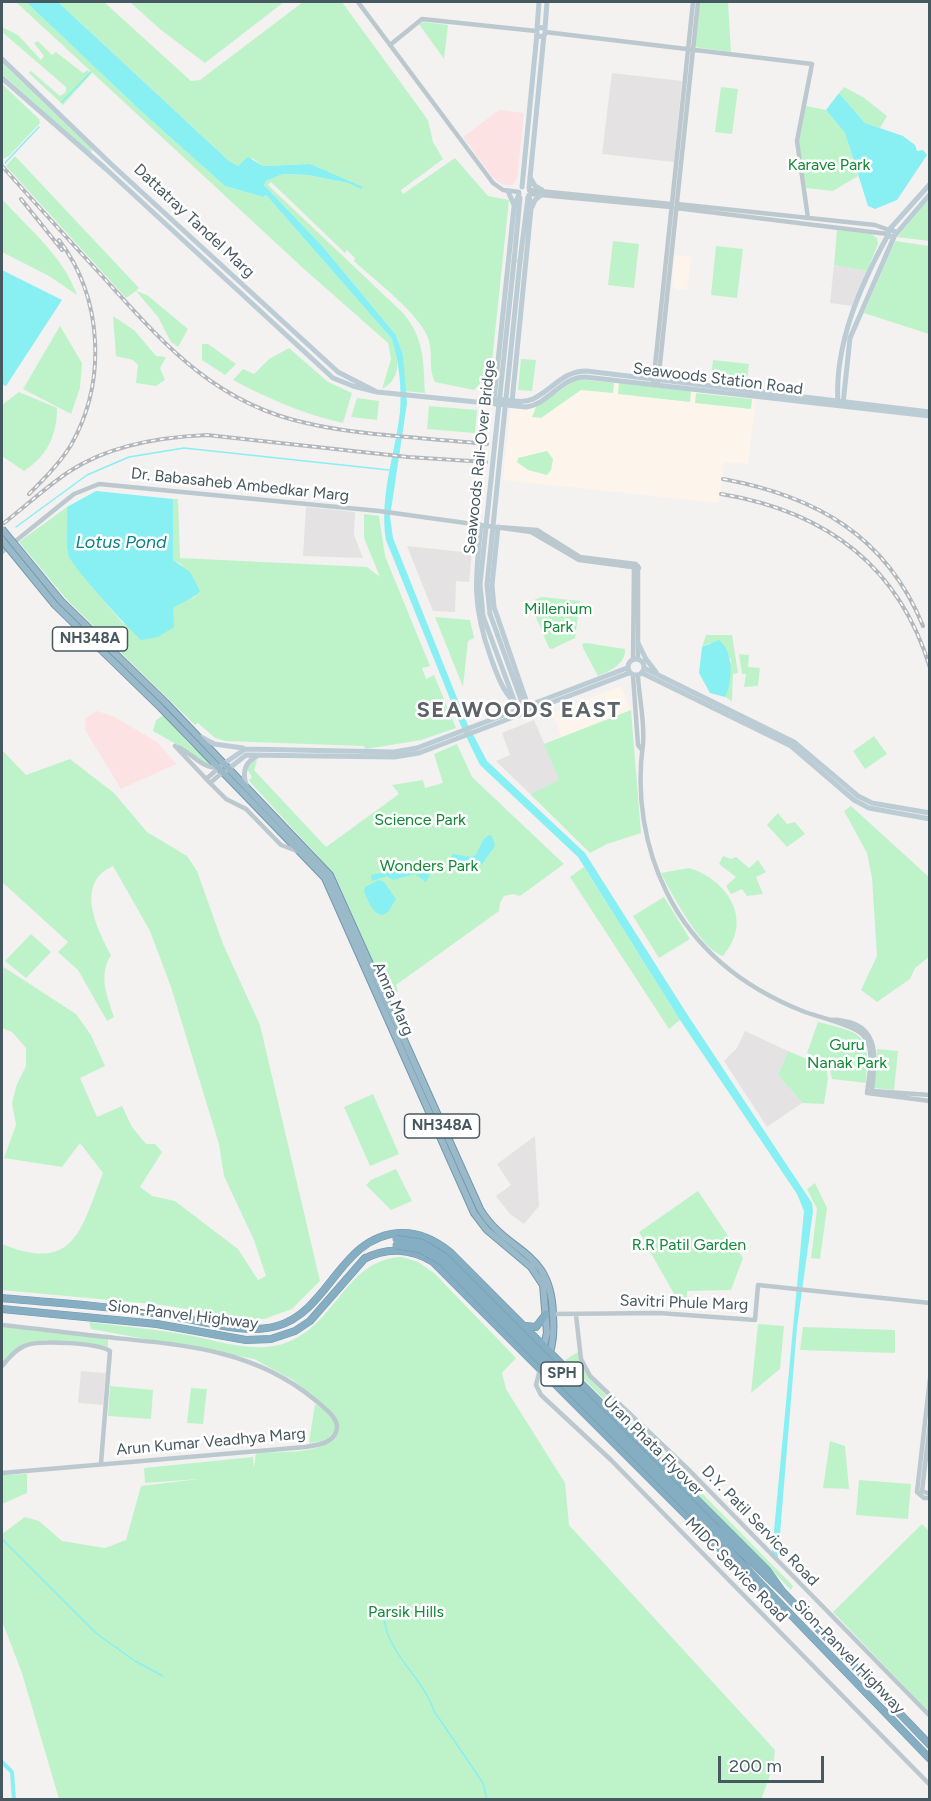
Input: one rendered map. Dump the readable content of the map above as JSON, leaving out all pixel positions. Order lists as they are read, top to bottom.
{
  "streets": {
    "highway": [
      "NH348A",
      "Amra Marg",
      "Sion-Panvel Highway",
      "SPH",
      "Uran Phata Flyover"
    ],
    "main road": ["Dattatray Tandel Marg", "Seawoods Station Road", "Seawoods Rail-Over Bridge"],
    "street": [
      "Dr. Babasaheb Ambedkar Marg",
      "Savitri Phule Marg",
      "Arun Kumar Veadhya Marg",
      "D.Y. Patil Service Road",
      "MIDC Service Road"
    ]
  },
  "crossings": [
    ["Dattatray Tandel Marg", "Seawoods Station Road"],
    ["NH348A", "Amra Marg"],
    ["Amra Marg", "Savitri Phule Marg"],
    ["Amra Marg", "MIDC Service Road"],
    ["Savitri Phule Marg", "D.Y. Patil Service Road"],
    ["Sion-Panvel Highway", "Uran Phata Flyover"],
    ["SPH", "Uran Phata Flyover"]
  ],
  "districts": ["SEAWOODS EAST"],
  "water": ["Lotus Pond"],
  "parks": [
    "Karave Park",
    "Millenium Park",
    "Science Park",
    "Wonders Park",
    "Guru Nanak Park",
    "R.R Patil Garden",
    "Parsik Hills"
  ],
  "scale_bar": "200 m"
}
